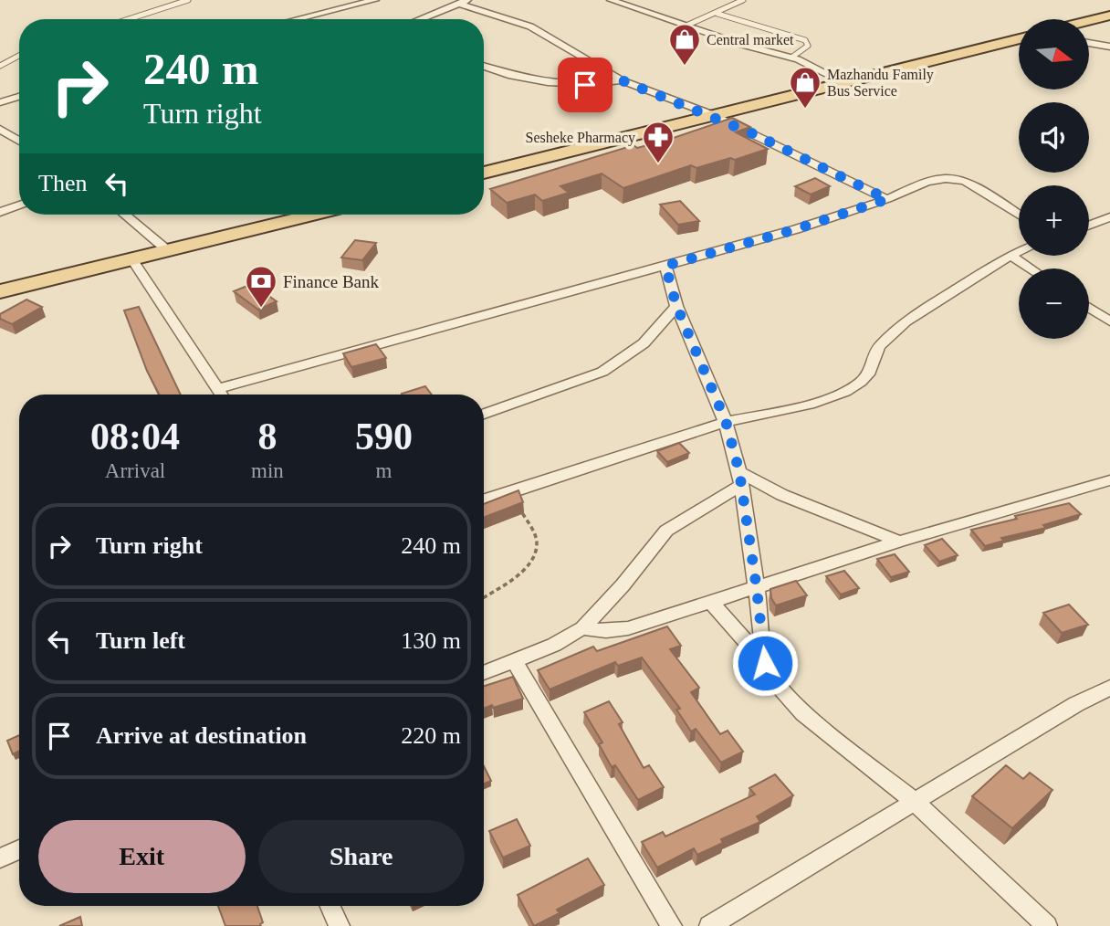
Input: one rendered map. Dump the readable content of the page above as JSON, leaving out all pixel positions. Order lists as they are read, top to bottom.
{
  "places": {
    "shop": ["Central market", "Mazhandu Family Bus Service"],
    "pharmacy": ["Sesheke Pharmacy"],
    "bank": ["Finance Bank"]
  },
  "north": "right",
  "page": {
    "map_buttons": ["+", "−"],
    "turn": ["240 m", "Turn right"],
    "then": "Then",
    "eta": [
      "08:04",
      "Arrival",
      "8",
      "min",
      "590",
      "m"
    ],
    "list": [
      {
        "name": "Turn right",
        "value": "240 m"
      },
      {
        "name": "Turn left",
        "value": "130 m"
      },
      {
        "name": "Arrive at destination",
        "value": "220 m"
      }
    ],
    "buttons": ["Exit", "Share"]
  }
}
